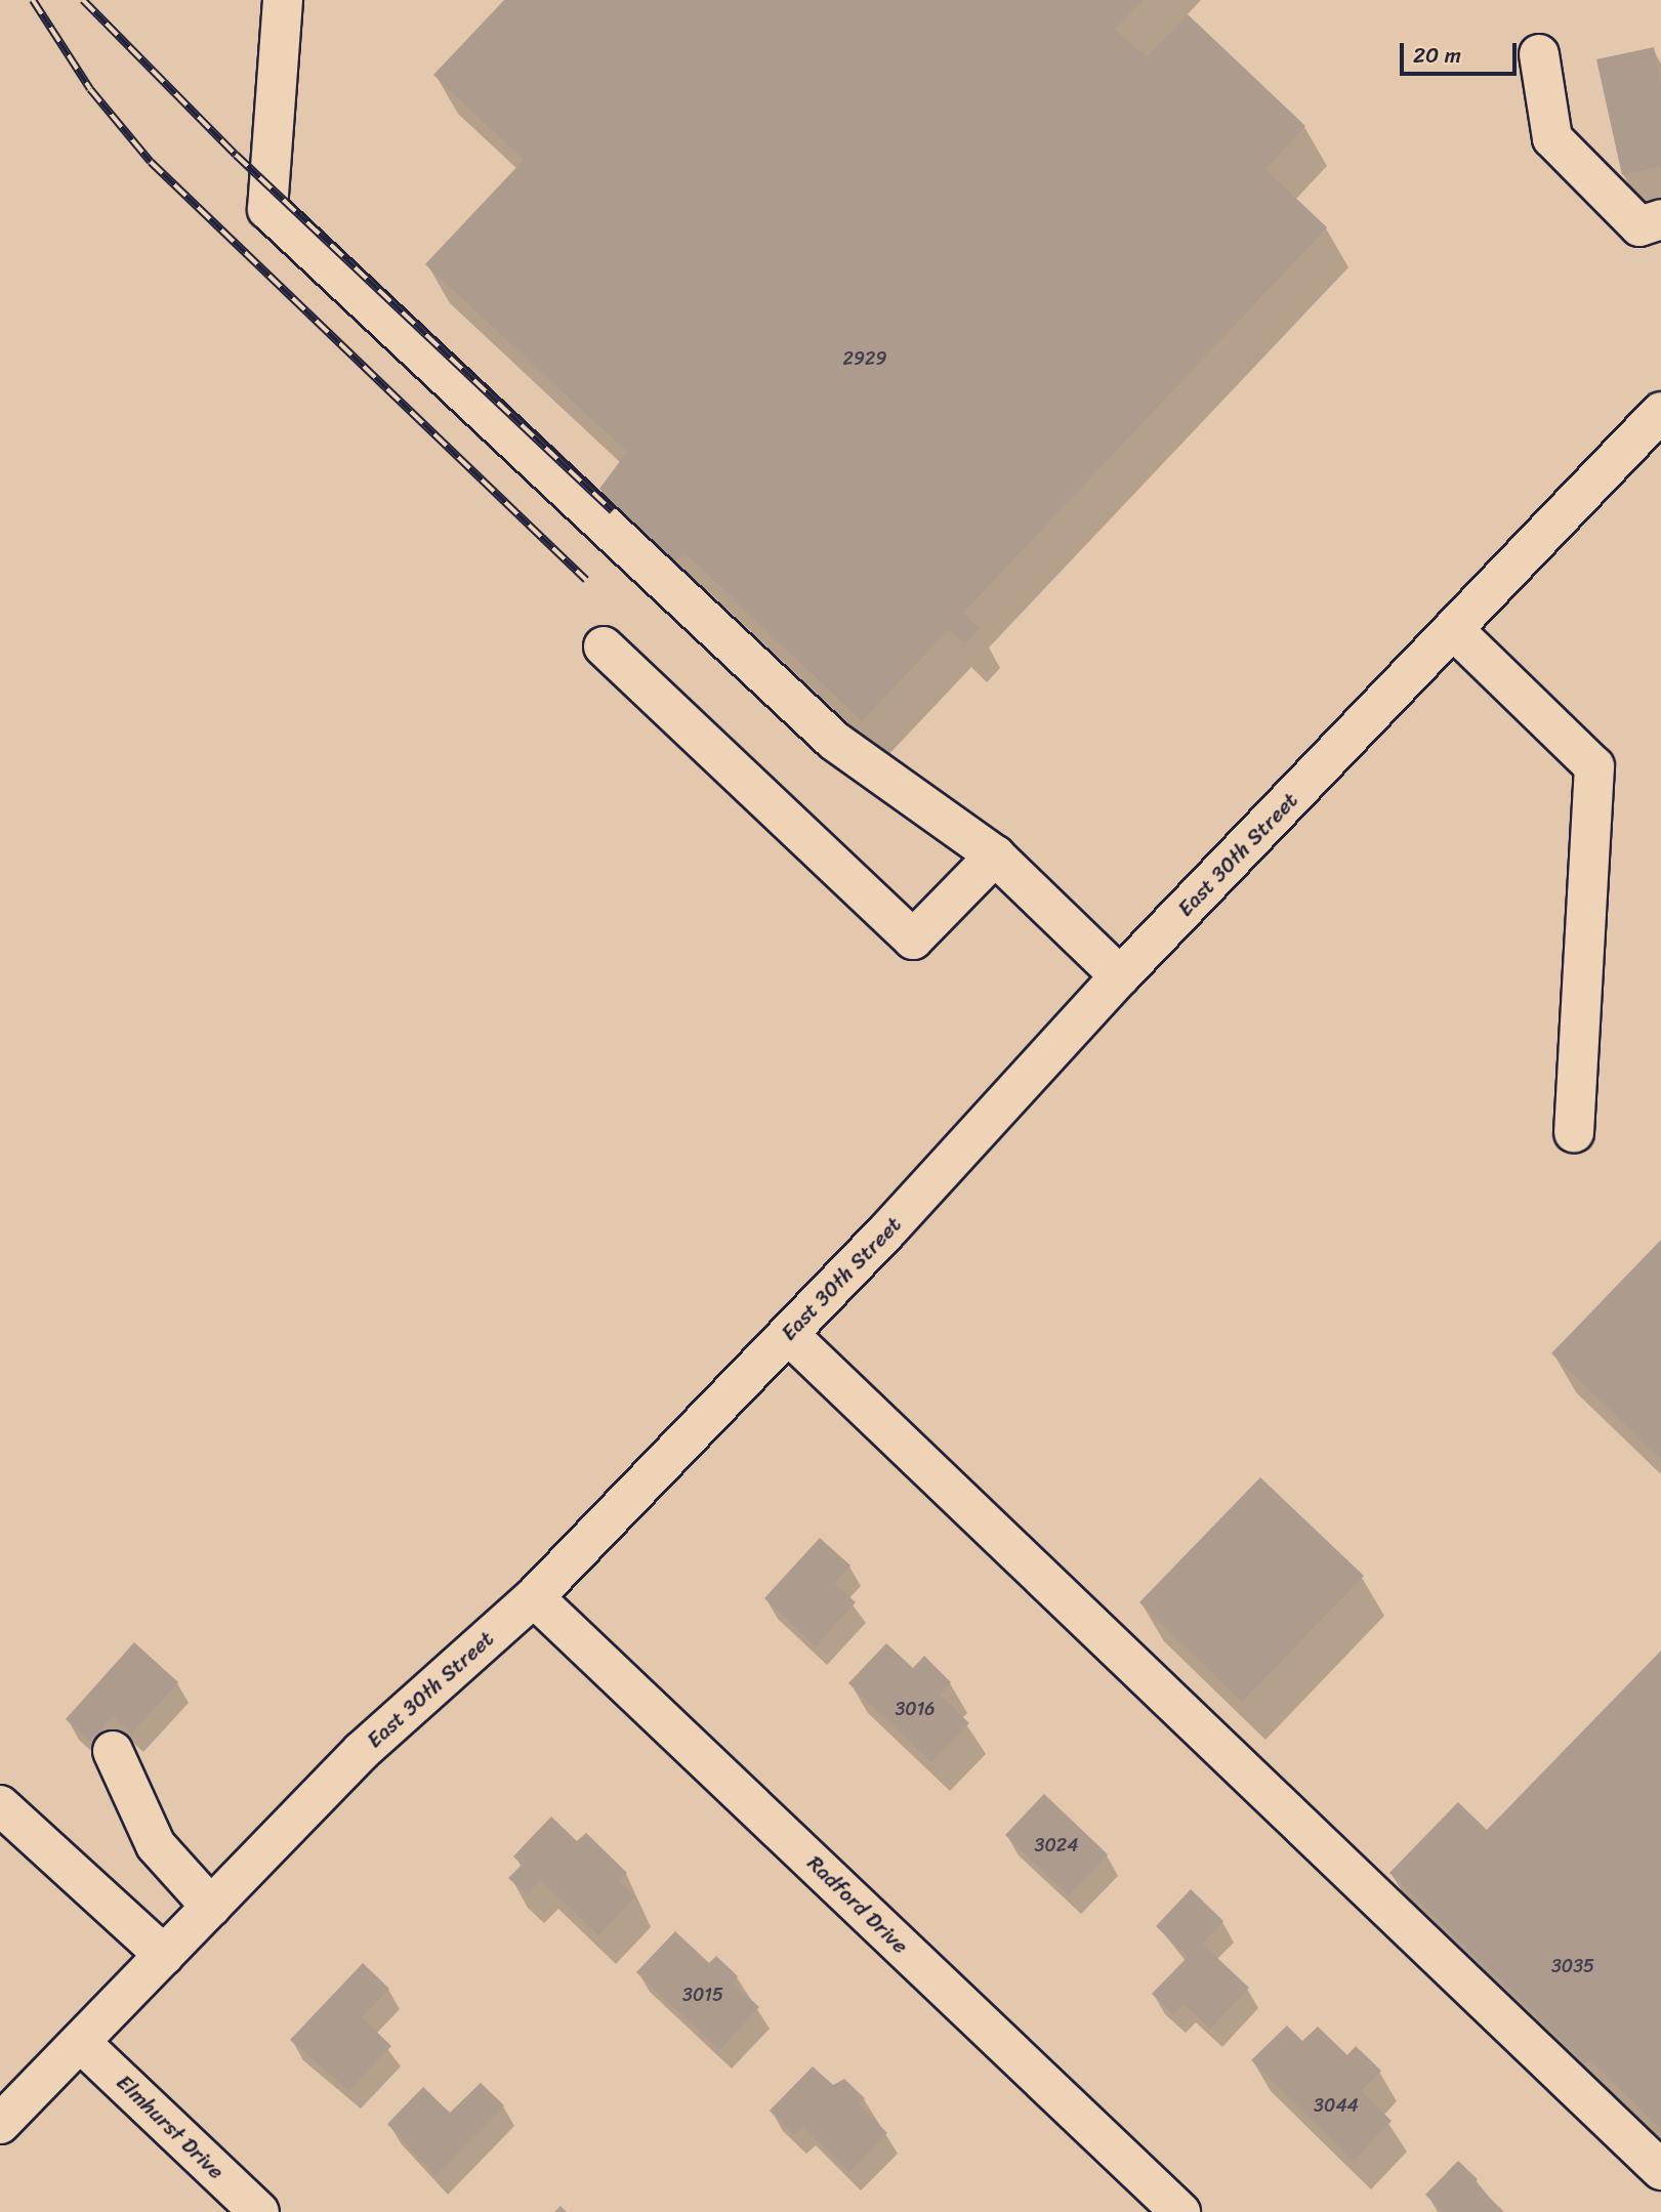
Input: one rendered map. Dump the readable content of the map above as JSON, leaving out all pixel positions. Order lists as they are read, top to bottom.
{
  "streets": {
    "main road": ["East 30th Street", "Radford Drive", "Elmhurst Drive"]
  },
  "crossings": [
    ["East 30th Street", "Radford Drive"],
    ["East 30th Street", "Elmhurst Drive"]
  ],
  "house_numbers": [
    "2929",
    "3016",
    "3024",
    "3035",
    "3015",
    "3044"
  ],
  "scale_bar": "20 m"
}
